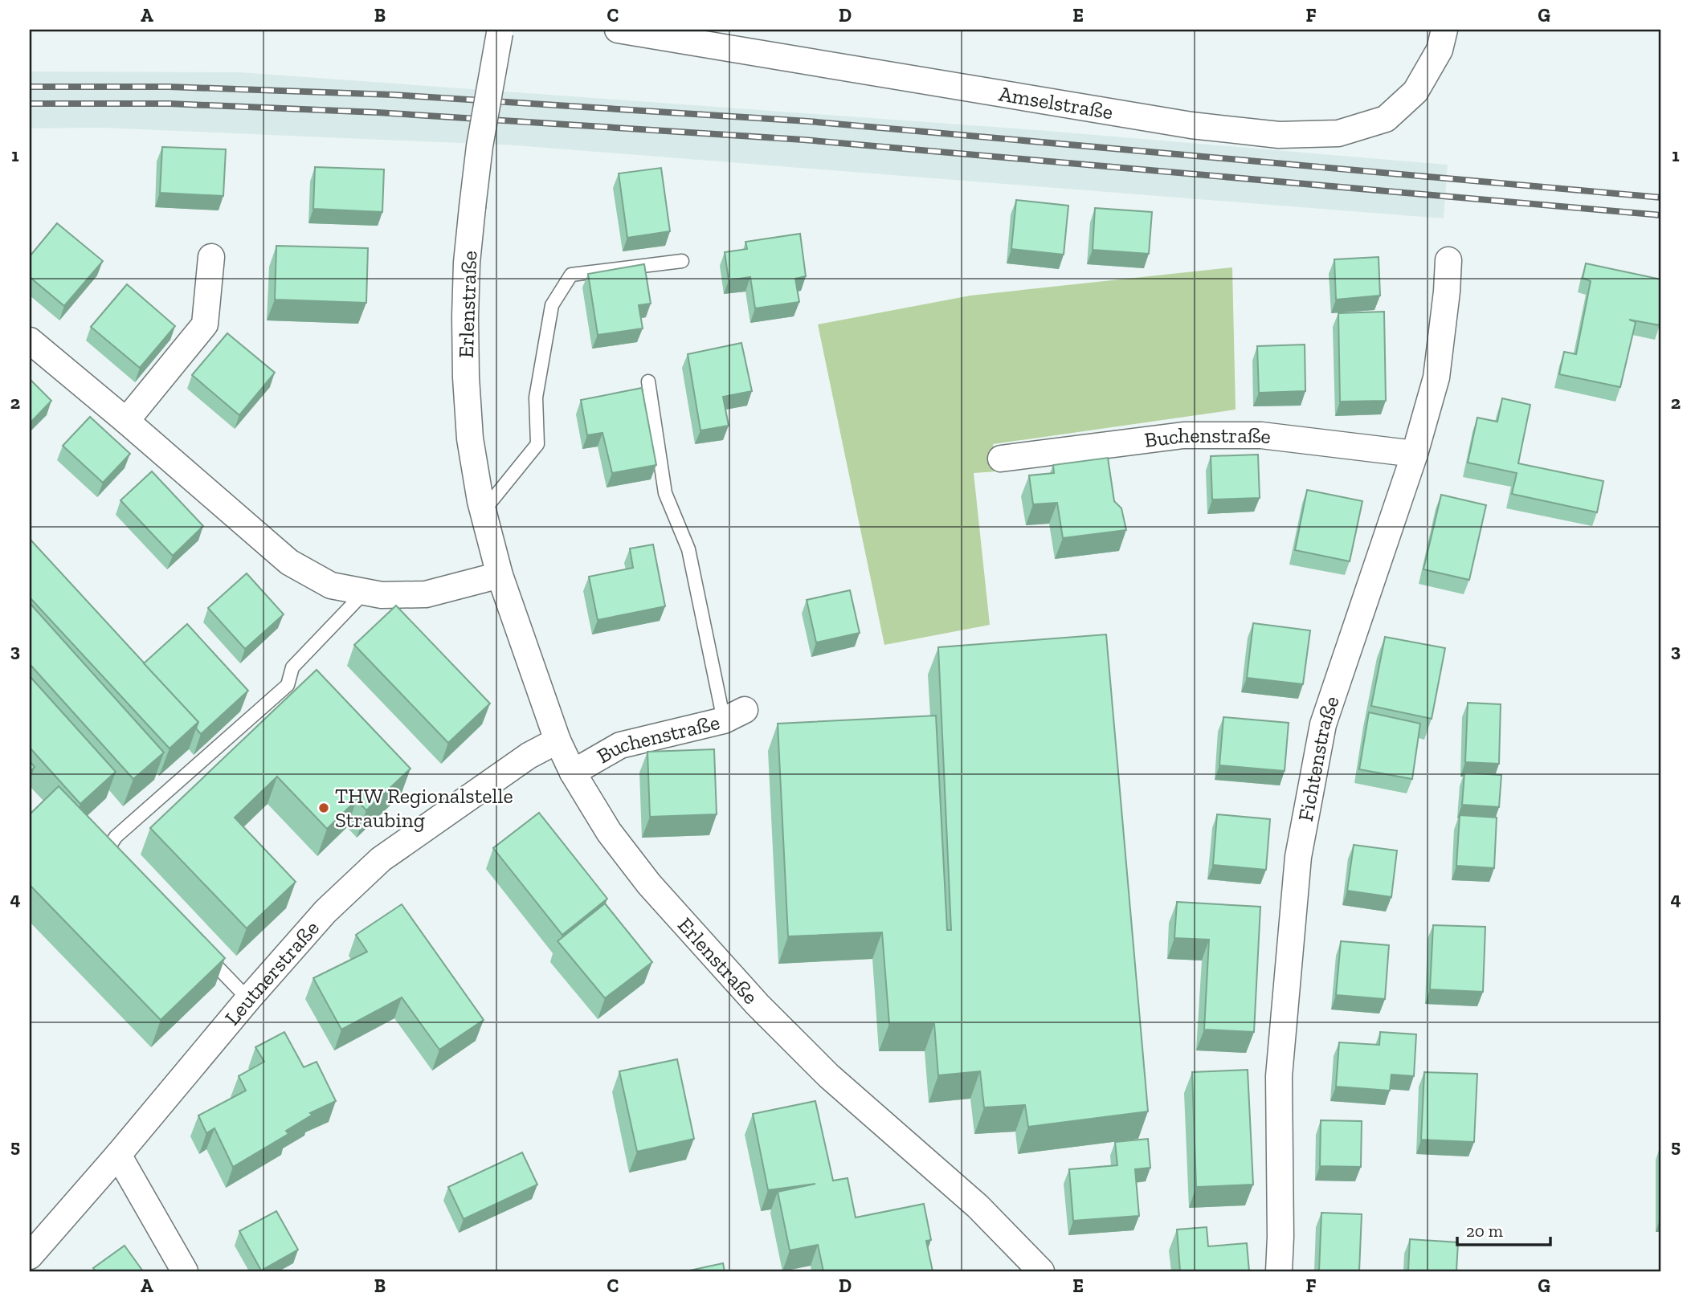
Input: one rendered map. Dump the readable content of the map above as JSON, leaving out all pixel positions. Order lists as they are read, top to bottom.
{
  "streets": {
    "street": [
      "Amselstraße",
      "Erlenstraße",
      "Buchenstraße",
      "Fichtenstraße",
      "Leutnerstraße"
    ]
  },
  "crossings": [
    ["Erlenstraße", "Buchenstraße"],
    ["Erlenstraße", "Leutnerstraße"],
    ["Buchenstraße", "Fichtenstraße"]
  ],
  "places": ["THW Regionalstelle Straubing"],
  "scale_bar": "20 m",
  "grid": {
    "columns": [
      "A",
      "B",
      "C",
      "D",
      "E",
      "F",
      "G"
    ],
    "rows": [
      "1",
      "2",
      "3",
      "4",
      "5"
    ]
  }
}
